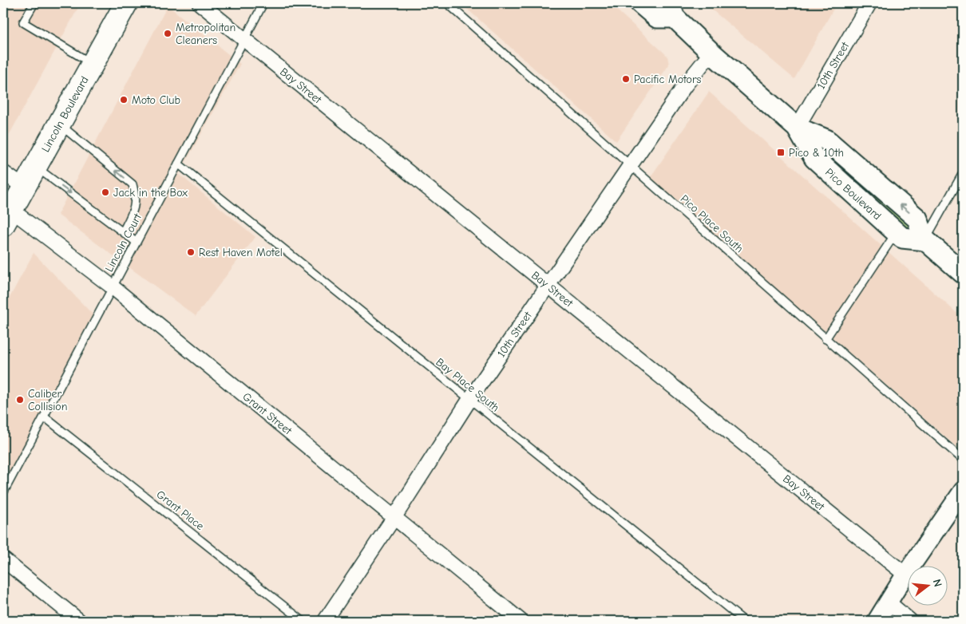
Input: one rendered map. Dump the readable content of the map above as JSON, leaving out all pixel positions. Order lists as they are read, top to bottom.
{
  "streets": {
    "highway": ["Lincoln Boulevard"],
    "main road": ["Pico Boulevard"],
    "street": ["10th Street", "Bay Street", "Grant Street"],
    "lane": [
      "Pico Place South",
      "Lincoln Court",
      "Bay Place South",
      "Grant Place"
    ]
  },
  "crossings": [
    ["10th Street", "Bay Street"],
    ["10th Street", "Pico Boulevard"],
    ["10th Street", "Pico Place South"],
    ["10th Street", "Bay Place South"],
    ["10th Street", "Grant Street"],
    ["Bay Street", "Lincoln Court"],
    ["Lincoln Boulevard", "Grant Street"],
    ["Lincoln Court", "Bay Place South"],
    ["Lincoln Court", "Grant Street"],
    ["Lincoln Court", "Grant Place"]
  ],
  "places": {
    "other": [
      "Metropolitan Cleaners",
      "Pacific Motors",
      "Moto Club",
      "Jack in the Box",
      "Rest Haven Motel",
      "Caliber Collision"
    ],
    "transit": ["Pico & 10th"]
  },
  "north": "right"
}
